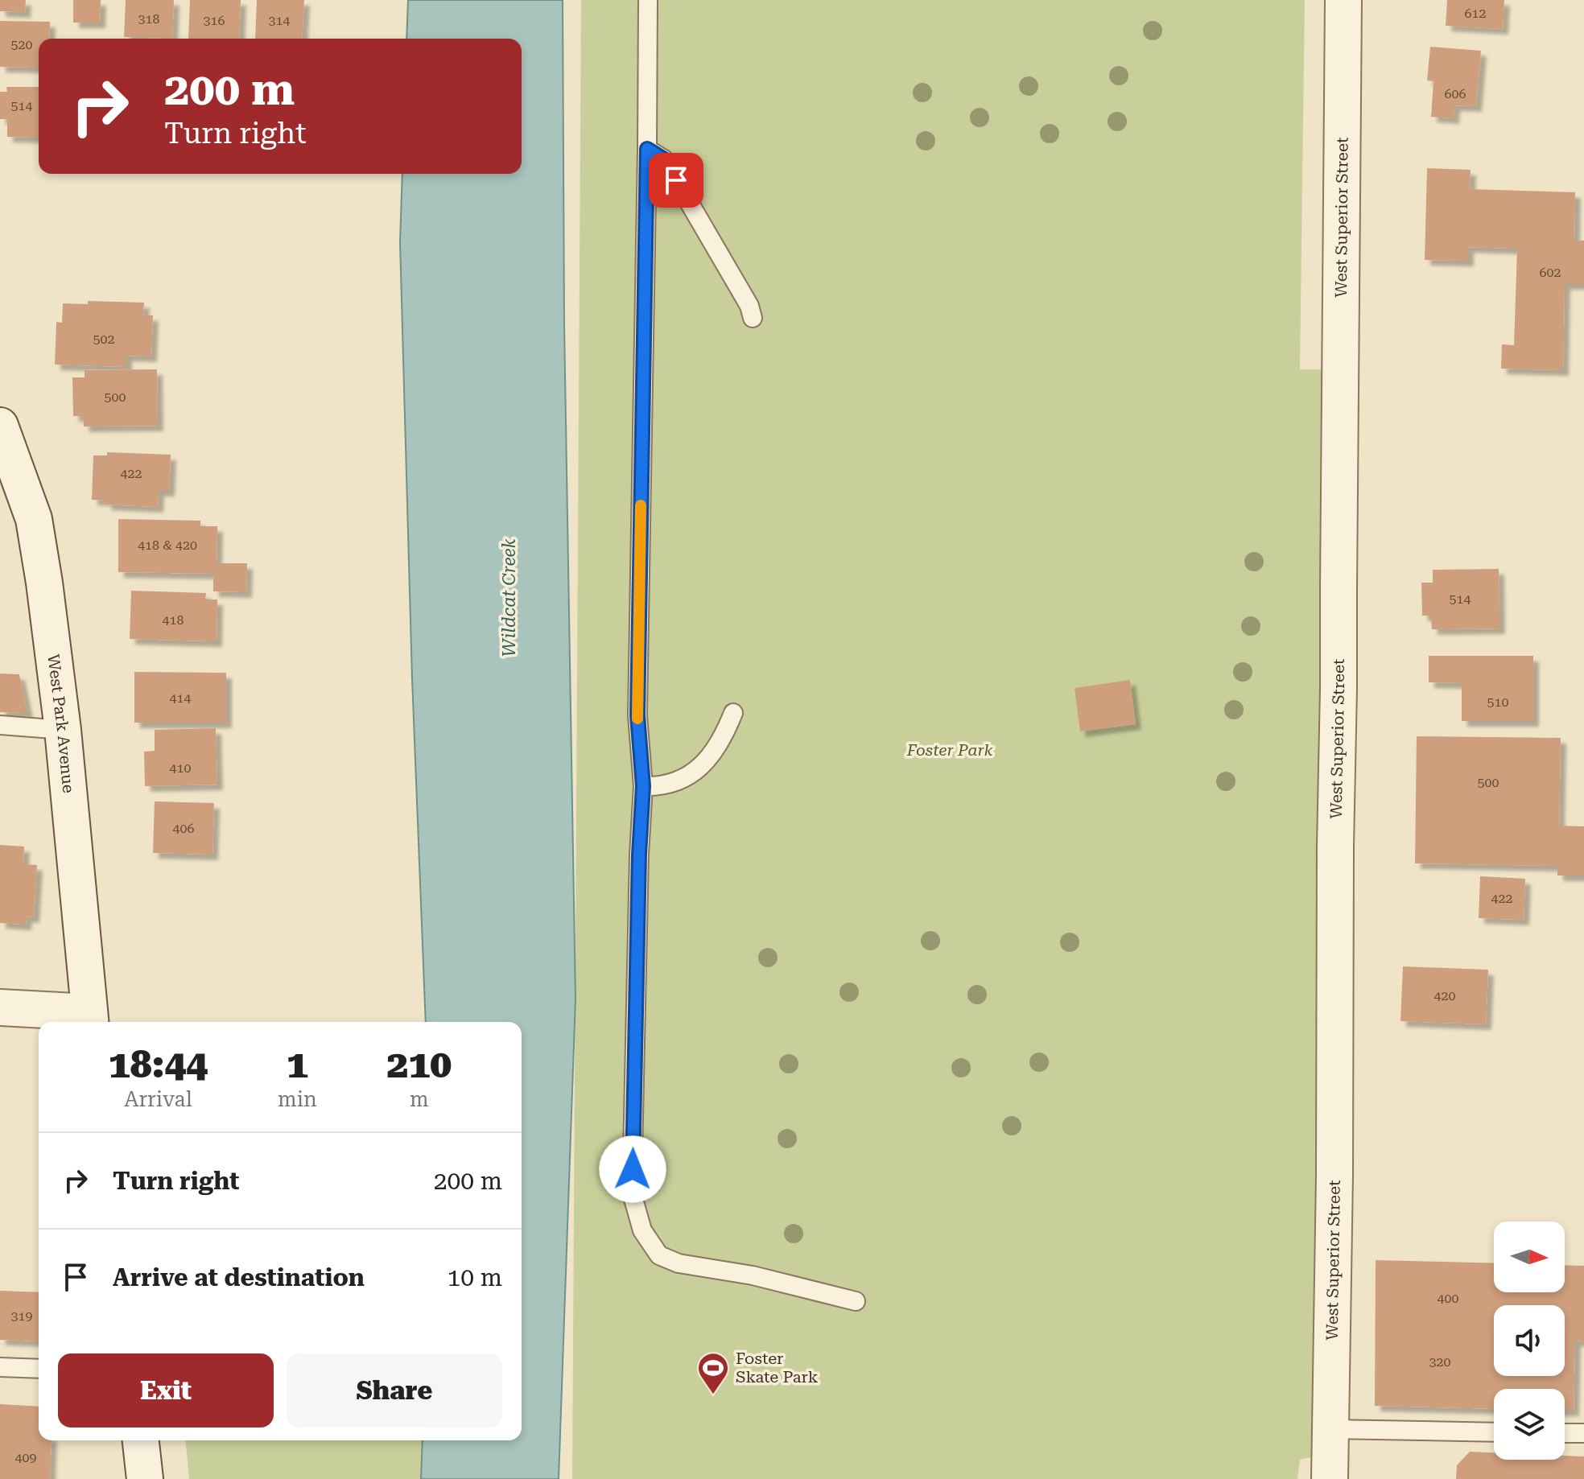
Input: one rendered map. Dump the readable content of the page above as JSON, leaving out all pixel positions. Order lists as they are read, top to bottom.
{
  "streets": {
    "street": ["West Superior Street", "West Park Avenue"]
  },
  "water": ["Wildcat Creek"],
  "parks": ["Foster Park"],
  "places": {
    "sports": ["Foster Skate Park"]
  },
  "house_numbers": [
    "612",
    "318",
    "316",
    "314",
    "520",
    "606",
    "514",
    "602",
    "502",
    "500",
    "422",
    "418 & 420",
    "514",
    "418",
    "414",
    "510",
    "410",
    "500",
    "406",
    "422",
    "420",
    "400",
    "319",
    "320",
    "409"
  ],
  "north": "right",
  "page": {
    "turn": ["200 m", "Turn right"],
    "eta": [
      "18:44",
      "Arrival",
      "1",
      "min",
      "210",
      "m"
    ],
    "list": [
      {
        "name": "Turn right",
        "value": "200 m"
      },
      {
        "name": "Arrive at destination",
        "value": "10 m"
      }
    ],
    "buttons": ["Exit", "Share"]
  }
}
